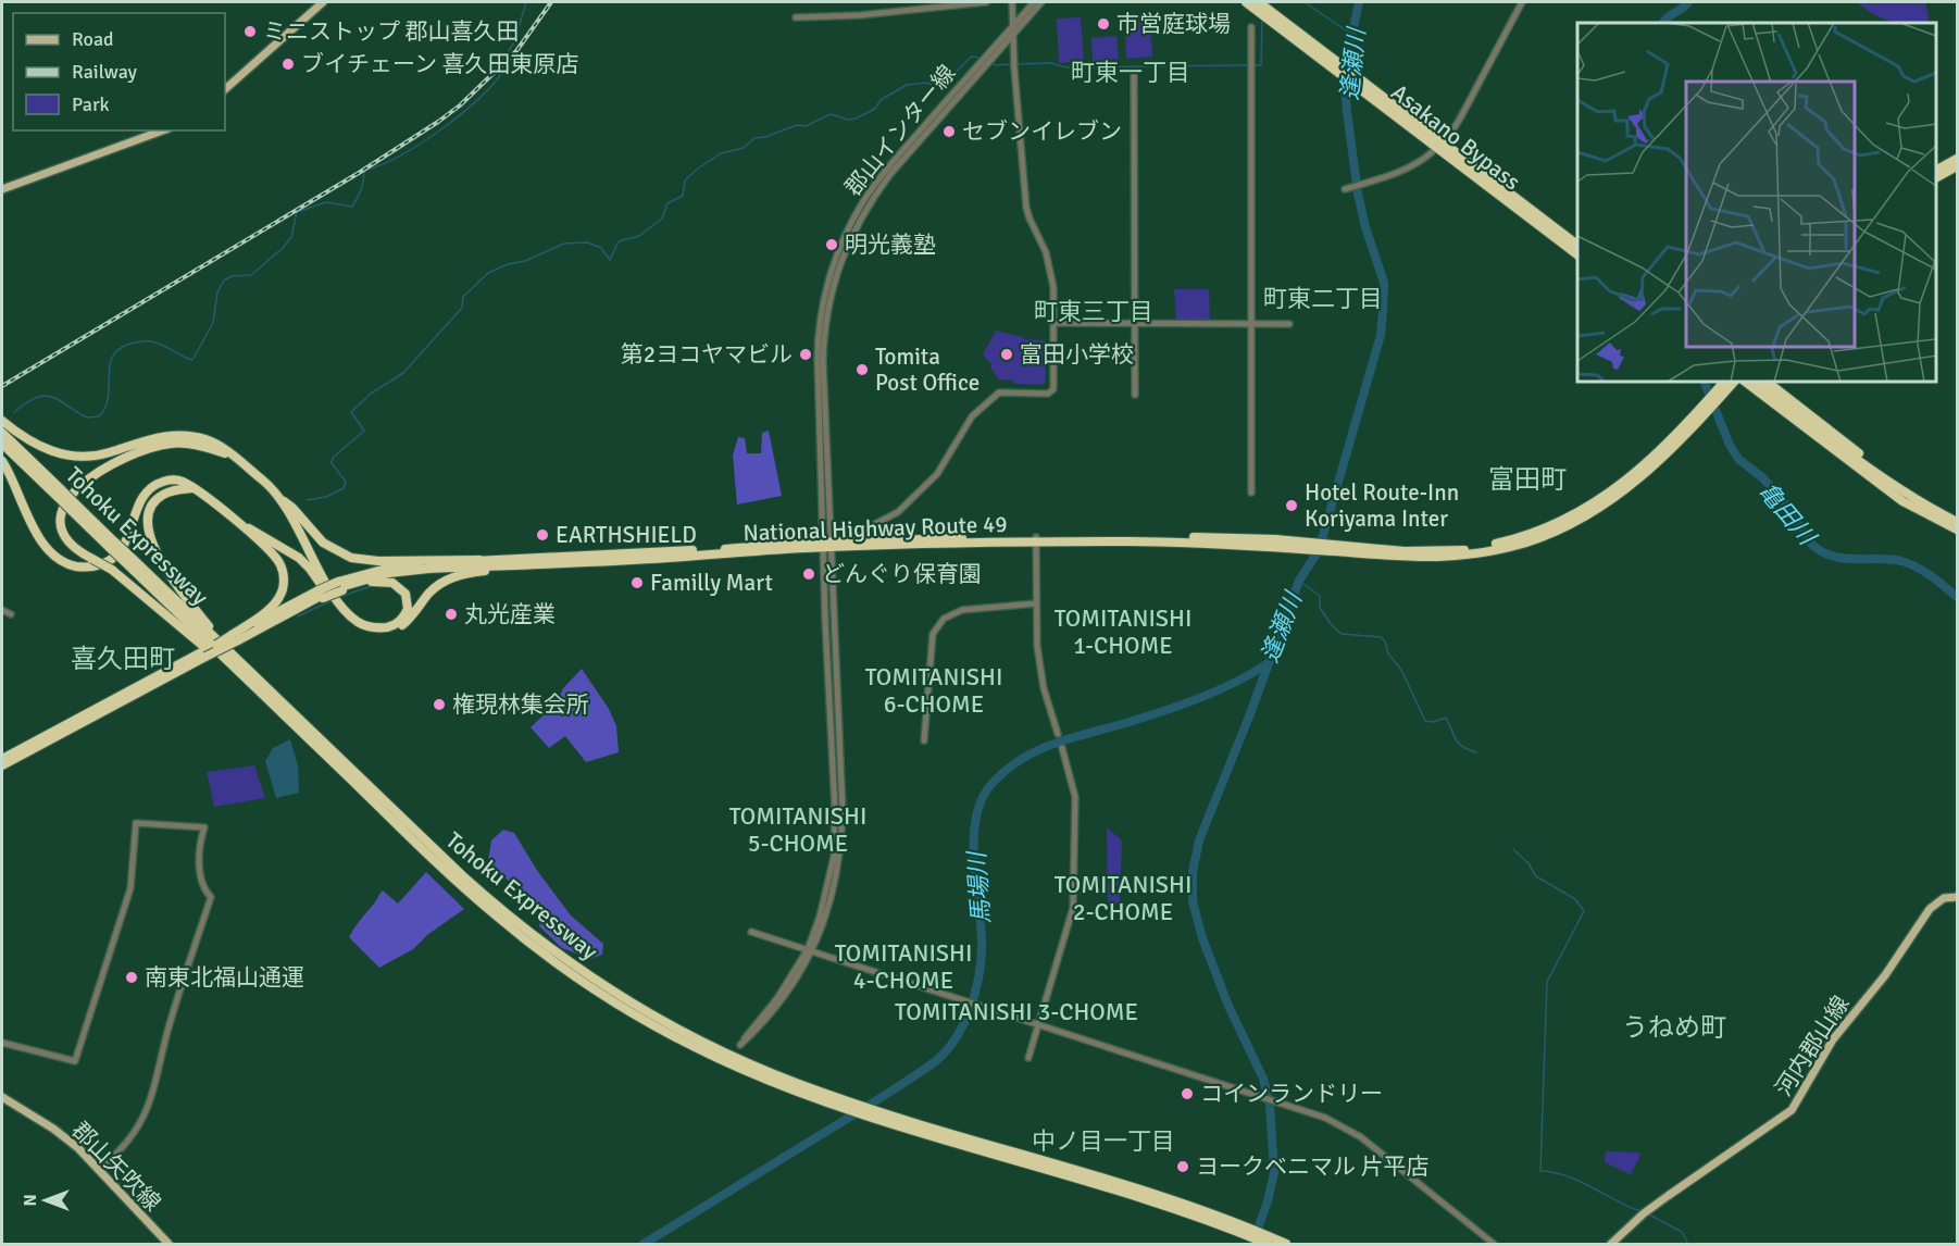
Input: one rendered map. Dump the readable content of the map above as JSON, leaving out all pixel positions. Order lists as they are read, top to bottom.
{
  "streets": {
    "highway": ["Asakano Bypass", "National Highway Route 49", "Tohoku Expressway"],
    "main road": ["河内郡山線", "郡山矢吹線"],
    "street": ["郡山インター線"]
  },
  "crossings": [
    ["郡山インター線", "National Highway Route 49"]
  ],
  "districts": [
    "町東一丁目",
    "町東二丁目",
    "町東三丁目",
    "富田町",
    "TOMITANISHI 1-CHOME",
    "喜久田町",
    "TOMITANISHI 6-CHOME",
    "TOMITANISHI 5-CHOME",
    "TOMITANISHI 2-CHOME",
    "TOMITANISHI 4-CHOME",
    "TOMITANISHI 3-CHOME",
    "うねめ町",
    "中ノ目一丁目"
  ],
  "water": ["逢瀬川", "亀田川", "馬場川"],
  "places": [
    "市営庭球場",
    "ミニストップ 郡山喜久田",
    "ブイチェーン 喜久田東原店",
    "セブンイレブン",
    "明光義塾",
    "第2ヨコヤマビル",
    "富田小学校",
    "Tomita Post Office",
    "Hotel Route-Inn Koriyama Inter",
    "EARTHSHIELD",
    "どんぐり保育園",
    "Familly Mart",
    "丸光産業",
    "権現林集会所",
    "南東北福山通運",
    "コインランドリー",
    "ヨークベニマル 片平店"
  ],
  "legend": ["Road", "Railway", "Park"],
  "north": "left"
}
